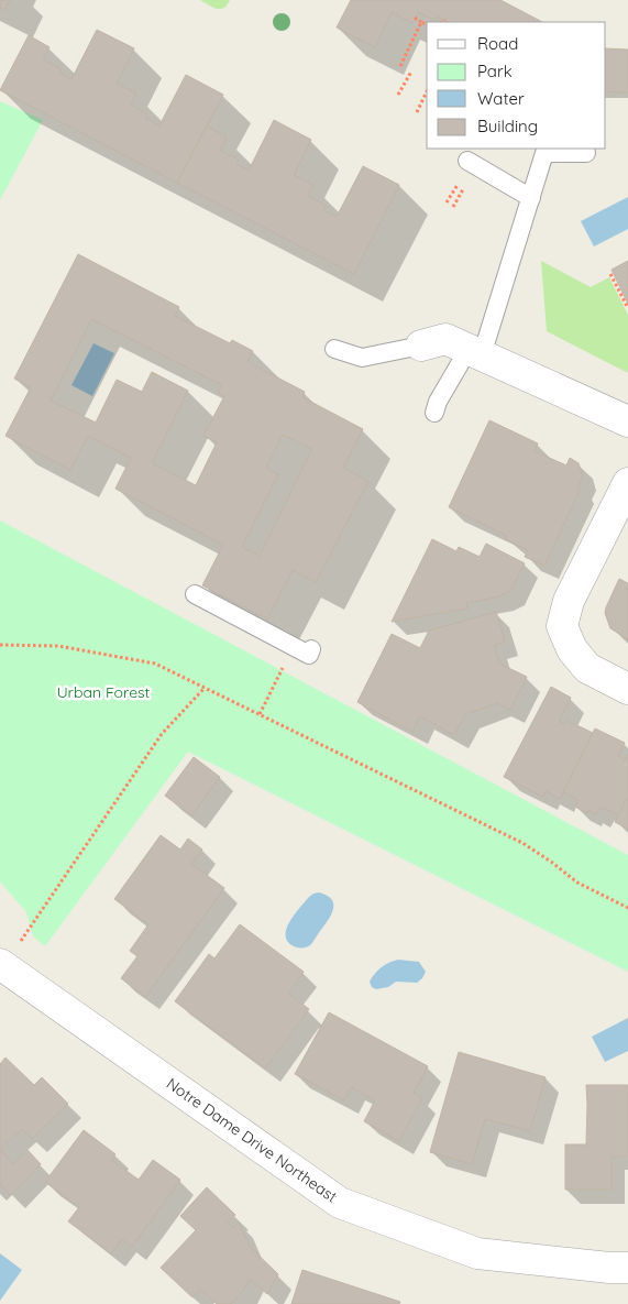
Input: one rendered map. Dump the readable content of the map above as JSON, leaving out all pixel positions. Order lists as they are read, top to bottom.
{
  "streets": {
    "street": ["Notre Dame Drive Northeast"]
  },
  "parks": ["Urban Forest"],
  "legend": [
    "Road",
    "Park",
    "Water",
    "Building"
  ]
}
